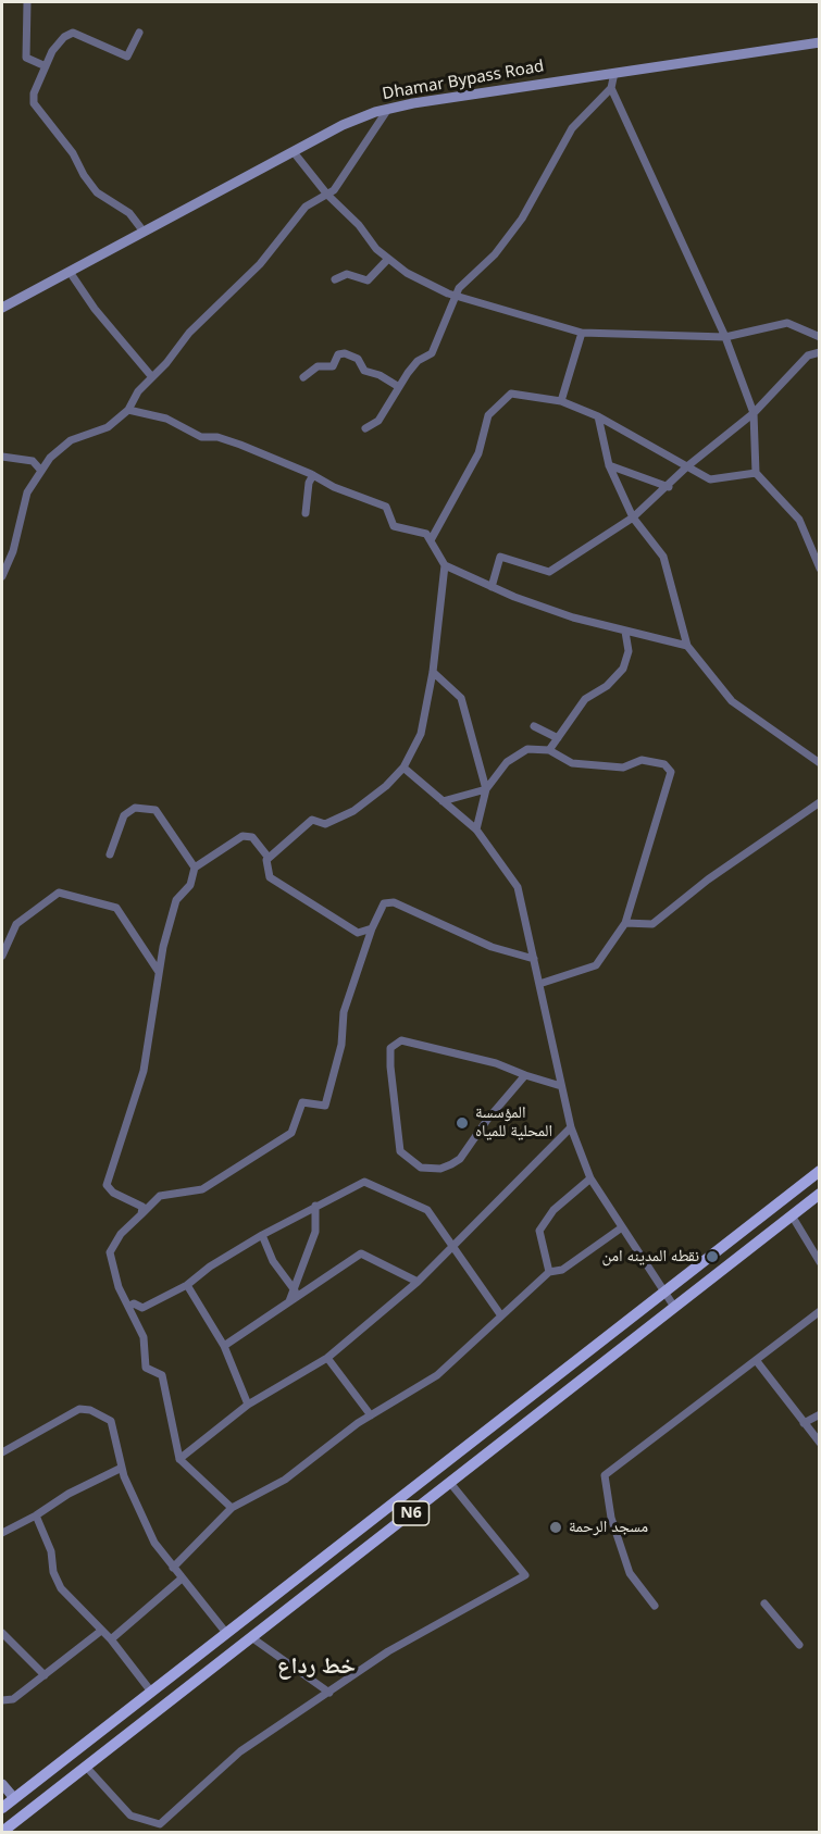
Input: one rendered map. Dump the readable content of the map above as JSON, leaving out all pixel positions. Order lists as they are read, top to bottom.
{
  "streets": {
    "main road": ["Dhamar Bypass Road", "N6"]
  },
  "districts": ["خط رداع"],
  "places": ["المؤسسة المحلية للمياه", "نقطه المدينه امن", "مسجد الرحمة"]
}
